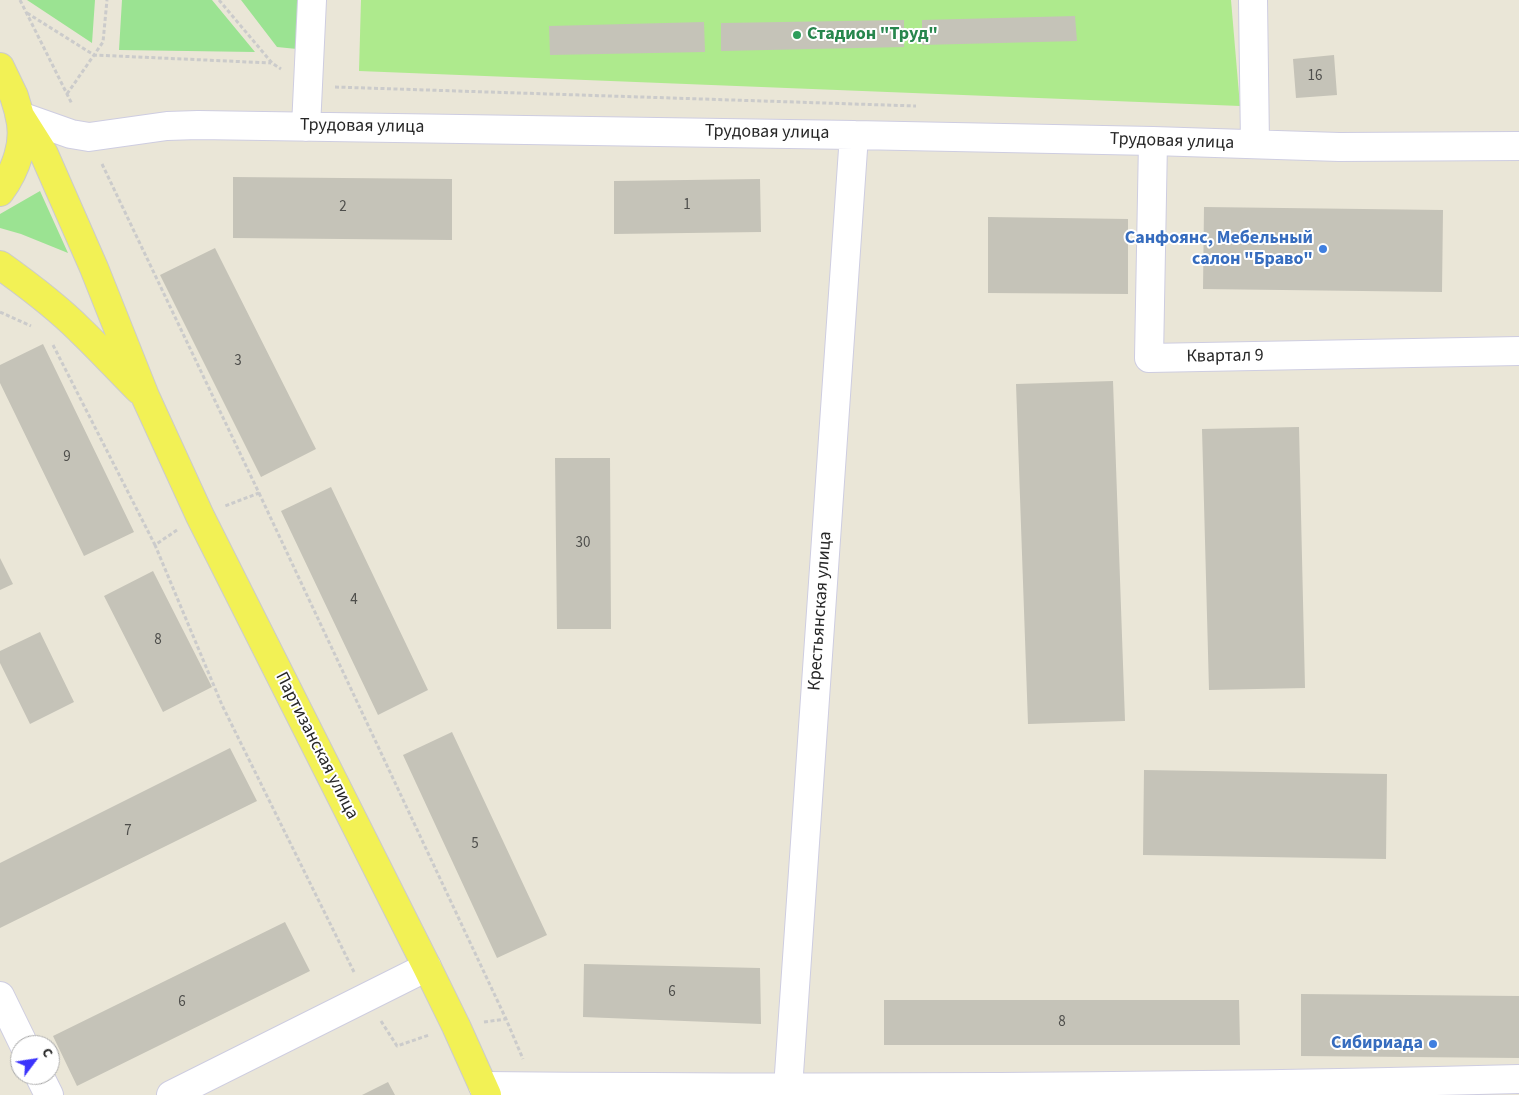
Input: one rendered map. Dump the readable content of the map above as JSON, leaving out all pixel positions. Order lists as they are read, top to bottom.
{
  "streets": {
    "main road": ["Партизанская улица"],
    "street": ["Трудовая улица", "Квартал 9", "Крестьянская улица"]
  },
  "crossings": [
    ["Трудовая улица", "Квартал 9"],
    ["Трудовая улица", "Крестьянская улица"],
    ["Трудовая улица", "Партизанская улица"]
  ],
  "places": ["Стадион \"Труд\"", "Санфоянс, Мебельный салон \"Браво\"", "Сибириада"],
  "house_numbers": [
    "16",
    "1",
    "2",
    "3",
    "9",
    "30",
    "4",
    "8",
    "7",
    "5",
    "6",
    "6",
    "8"
  ],
  "north": "top right"
}
